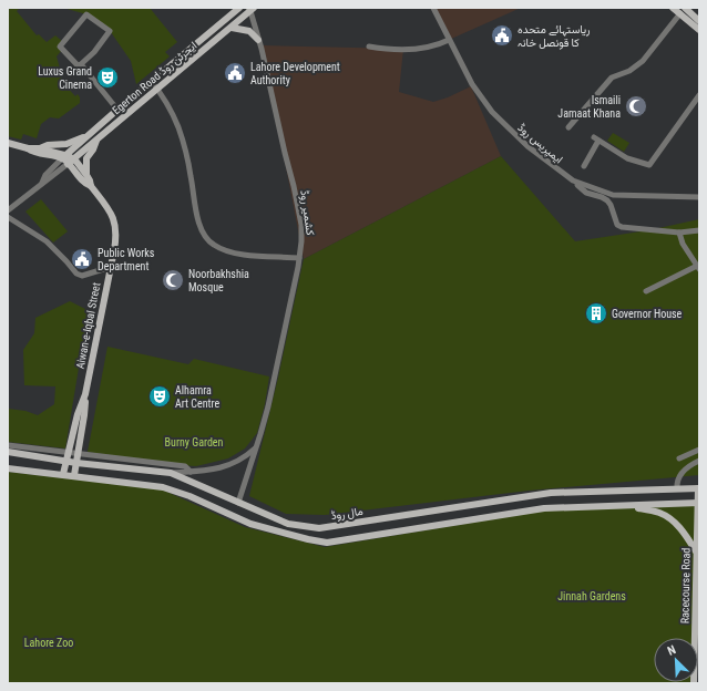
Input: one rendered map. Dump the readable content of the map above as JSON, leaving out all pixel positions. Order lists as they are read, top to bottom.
{
  "streets": {
    "main road": [
      "Egerton Road ایجرٹن روڈ",
      "Aiwan-e-Iqbal Street",
      "مال روڈ",
      "Racecourse Road"
    ],
    "street": ["ایمپریس روڈ", "کشمیر روڈ"]
  },
  "crossings": [
    ["Egerton Road ایجرٹن روڈ", "کشمیر روڈ"],
    ["Egerton Road ایجرٹن روڈ", "Aiwan-e-Iqbal Street"],
    ["کشمیر روڈ", "مال روڈ"],
    ["Aiwan-e-Iqbal Street", "مال روڈ"],
    ["مال روڈ", "Racecourse Road"]
  ],
  "parks": ["Burny Garden", "Jinnah Gardens", "Lahore Zoo"],
  "places": {
    "public building": ["ریاستہائے متحدہ کا قونصل خانہ", "Lahore Development Authority", "Public Works Department"],
    "theatre": ["Luxus Grand Cinema", "Alhamra Art Centre"],
    "mosque": ["Ismaili Jamaat Khana", "Noorbakhshia Mosque"],
    "building": ["Governor House"]
  },
  "north": "top left"
}
